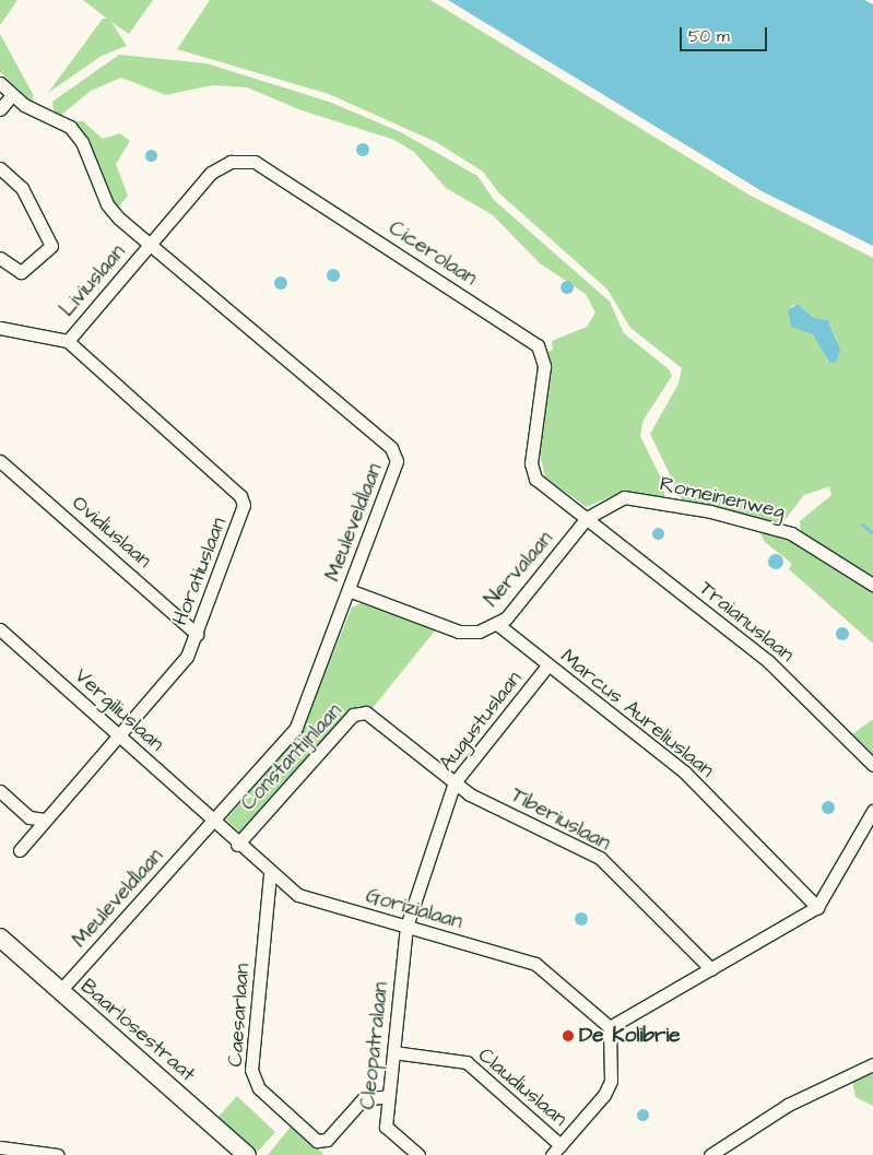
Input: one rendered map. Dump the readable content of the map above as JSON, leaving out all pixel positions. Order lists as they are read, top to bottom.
{
  "streets": {
    "street": [
      "Cicerolaan",
      "Liviuslaan",
      "Romeinenweg",
      "Meuleveldlaan",
      "Ovidiuslaan",
      "Nervalaan",
      "Horatiuslaan",
      "Traianuslaan",
      "Vergiliuslaan",
      "Marcus Aureliuslaan",
      "Augustuslaan",
      "Constantijnlaan",
      "Tiberiuslaan",
      "Gorizialaan",
      "Caesarlaan",
      "Baarlosestraat",
      "Cleopatralaan",
      "Claudiuslaan"
    ]
  },
  "crossings": [
    ["Cicerolaan", "Liviuslaan"],
    ["Cicerolaan", "Romeinenweg"],
    ["Cicerolaan", "Meuleveldlaan"],
    ["Cicerolaan", "Nervalaan"],
    ["Cicerolaan", "Traianuslaan"],
    ["Liviuslaan", "Meuleveldlaan"],
    ["Liviuslaan", "Horatiuslaan"],
    ["Romeinenweg", "Nervalaan"],
    ["Romeinenweg", "Traianuslaan"],
    ["Meuleveldlaan", "Nervalaan"],
    ["Meuleveldlaan", "Vergiliuslaan"],
    ["Meuleveldlaan", "Gorizialaan"],
    ["Meuleveldlaan", "Baarlosestraat"],
    ["Ovidiuslaan", "Horatiuslaan"],
    ["Nervalaan", "Traianuslaan"],
    ["Nervalaan", "Marcus Aureliuslaan"],
    ["Horatiuslaan", "Vergiliuslaan"],
    ["Vergiliuslaan", "Gorizialaan"],
    ["Marcus Aureliuslaan", "Augustuslaan"],
    ["Augustuslaan", "Constantijnlaan"],
    ["Augustuslaan", "Tiberiuslaan"],
    ["Augustuslaan", "Gorizialaan"],
    ["Augustuslaan", "Cleopatralaan"],
    ["Constantijnlaan", "Tiberiuslaan"],
    ["Constantijnlaan", "Gorizialaan"],
    ["Gorizialaan", "Caesarlaan"],
    ["Gorizialaan", "Cleopatralaan"],
    ["Caesarlaan", "Cleopatralaan"],
    ["Cleopatralaan", "Claudiuslaan"]
  ],
  "places": ["De Kolibrie"],
  "scale_bar": "50 m"
}
